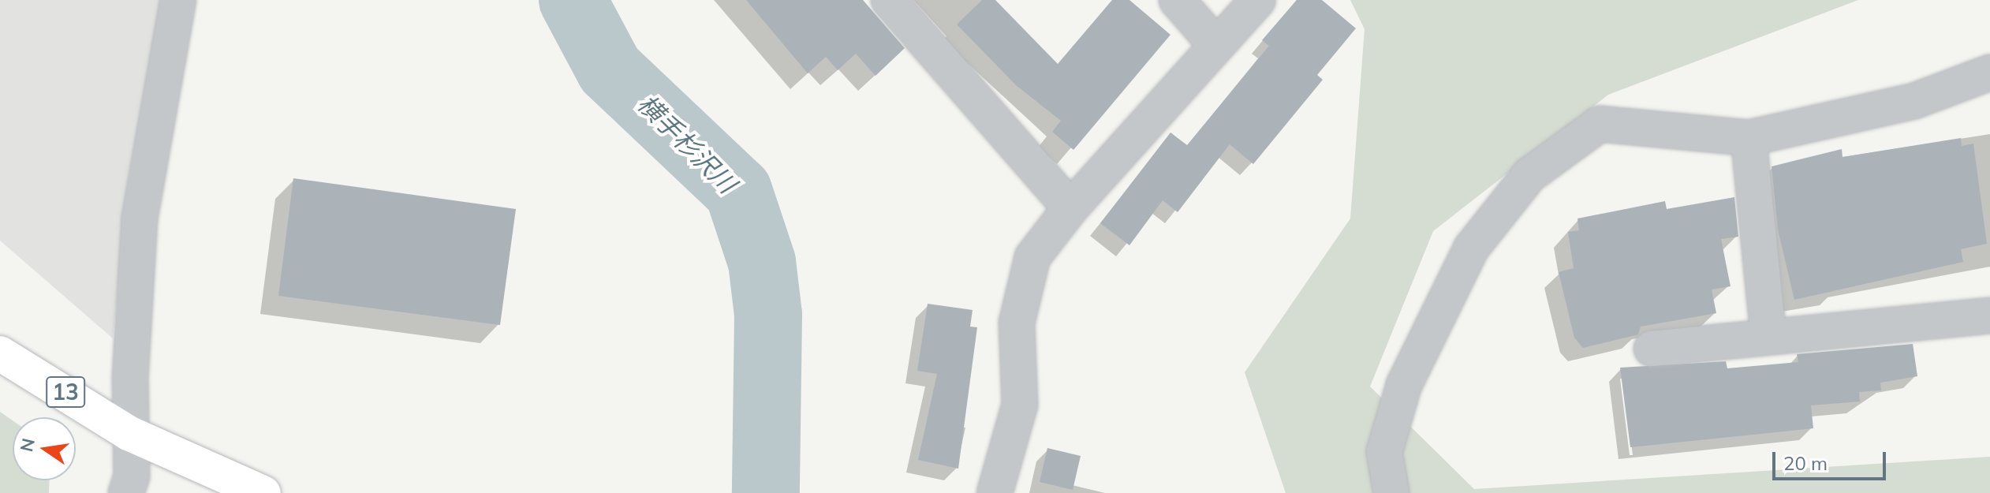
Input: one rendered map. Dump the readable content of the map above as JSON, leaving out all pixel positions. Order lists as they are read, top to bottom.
{
  "streets": {
    "highway": ["13"]
  },
  "water": ["横手杉沢川"],
  "scale_bar": "20 m",
  "north": "left"
}
